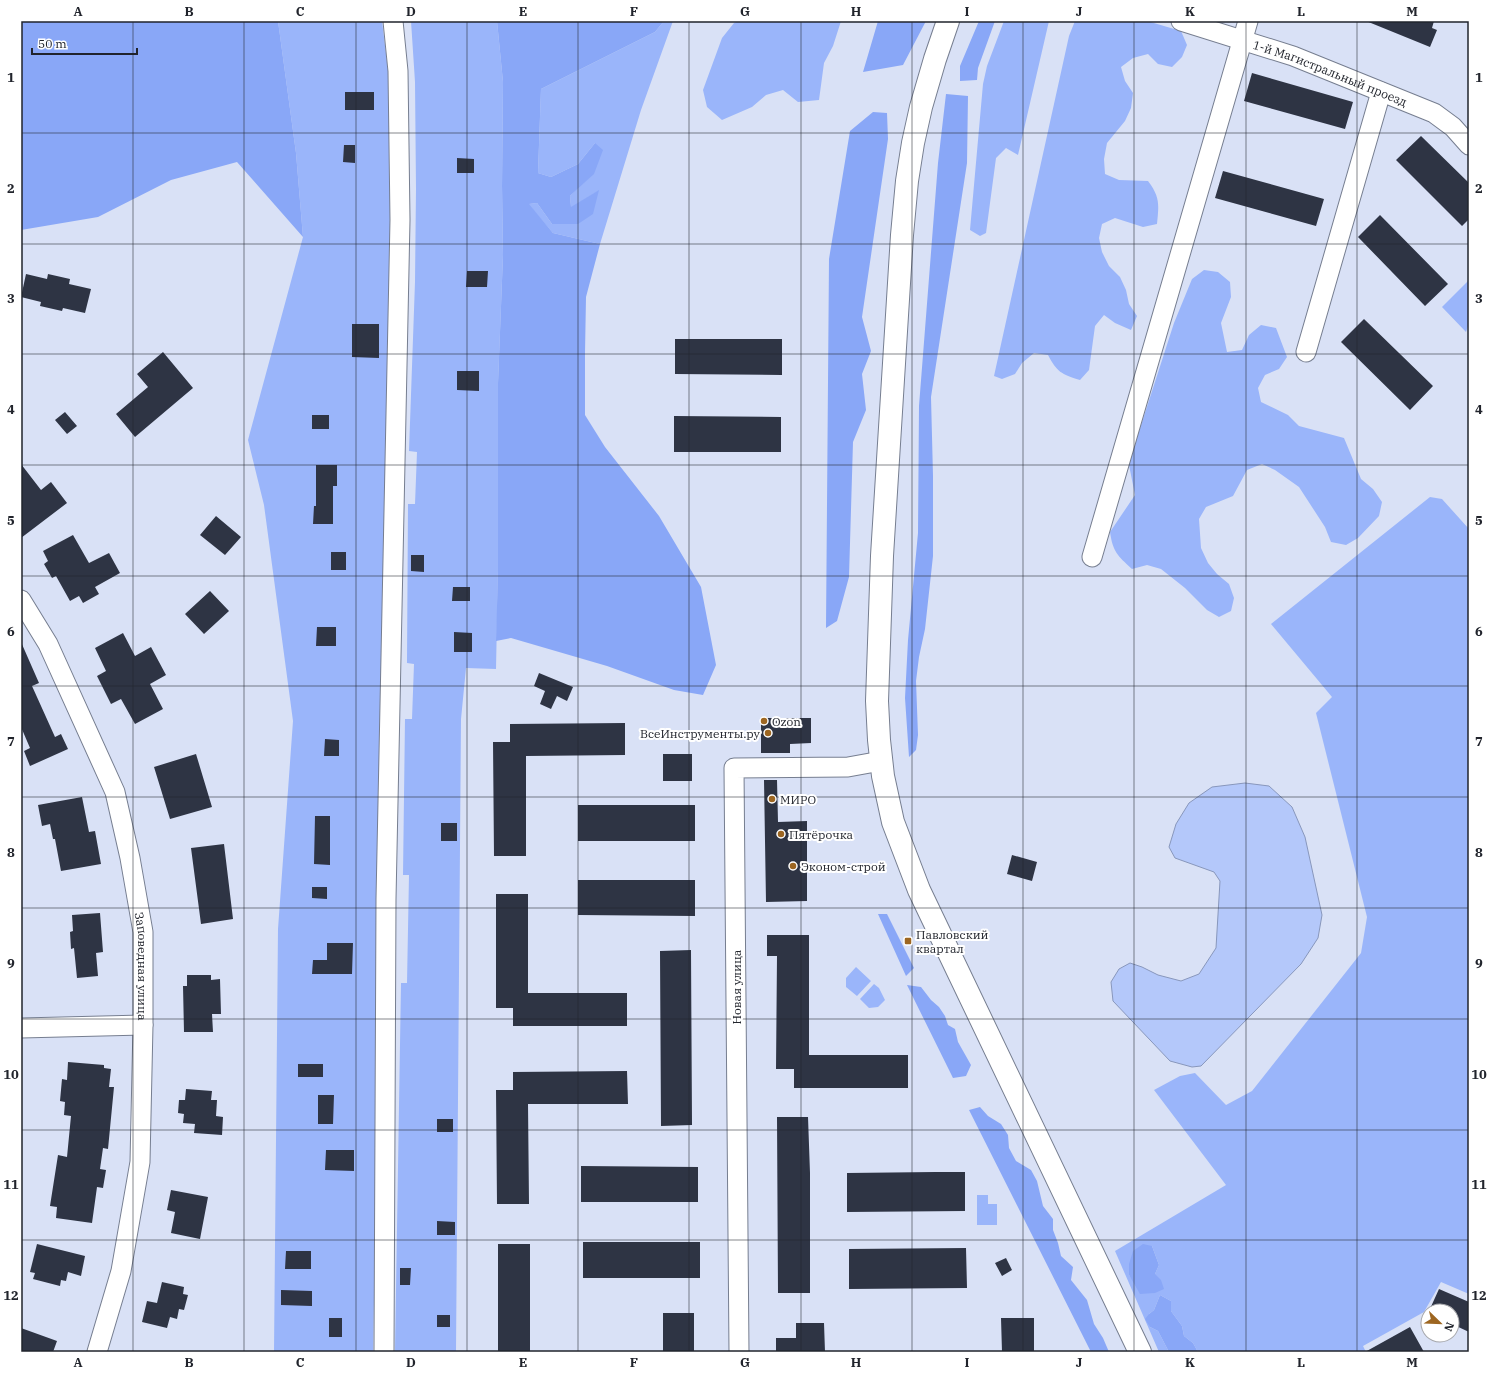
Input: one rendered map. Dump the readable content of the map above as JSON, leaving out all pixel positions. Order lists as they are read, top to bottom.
{
  "streets": {
    "street": ["1-й Магистральный проезд", "Заповедная улица", "Новая улица"]
  },
  "places": {
    "other": [
      "Ozon",
      "ВсеИнструменты.ру",
      "МИРО",
      "Пятёрочка",
      "Эконом-строй"
    ],
    "transit": ["Павловский квартал"]
  },
  "scale_bar": "50 m",
  "north": "bottom right",
  "grid": {
    "columns": [
      "A",
      "B",
      "C",
      "D",
      "E",
      "F",
      "G",
      "H",
      "I",
      "J",
      "K",
      "L",
      "M"
    ],
    "rows": [
      "1",
      "2",
      "3",
      "4",
      "5",
      "6",
      "7",
      "8",
      "9",
      "10",
      "11",
      "12"
    ]
  }
}
